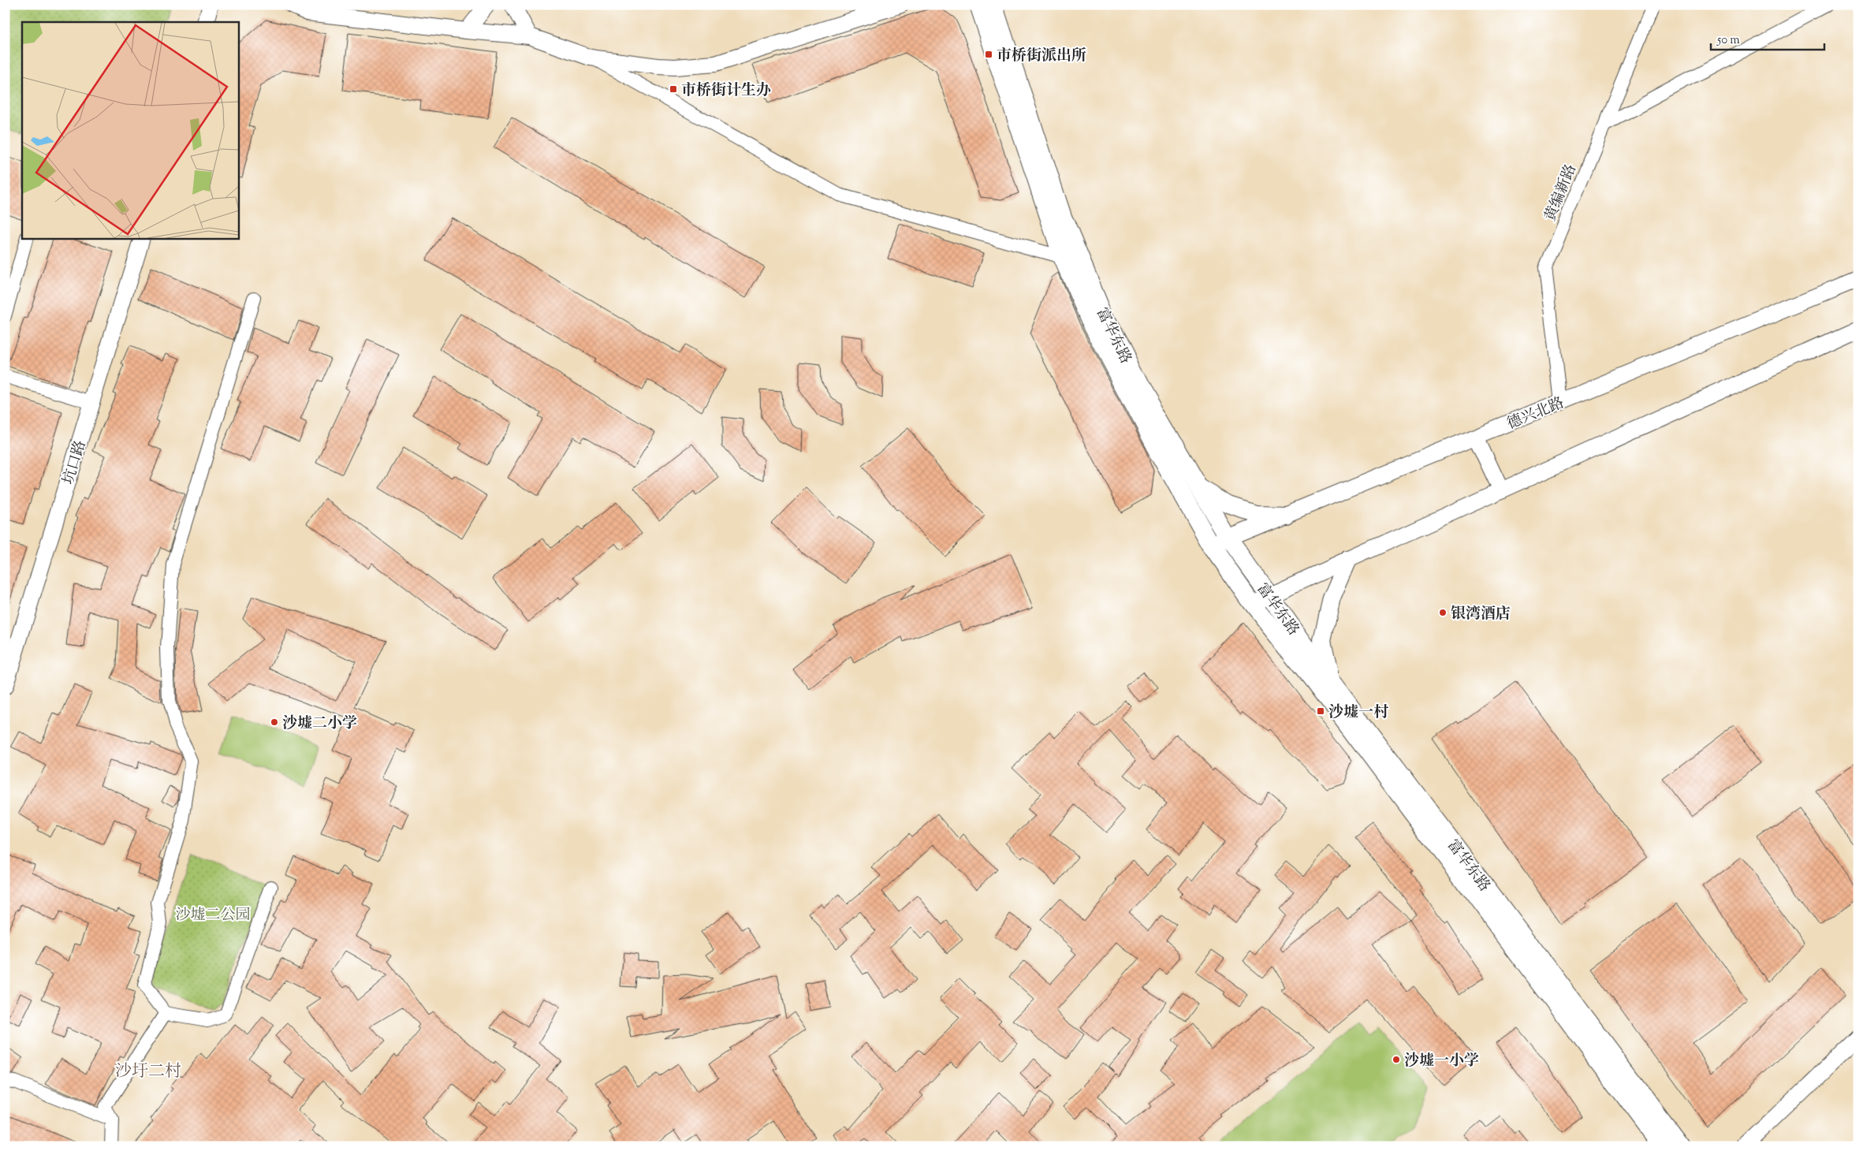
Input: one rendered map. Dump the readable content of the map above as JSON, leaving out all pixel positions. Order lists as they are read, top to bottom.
{
  "streets": {
    "main road": ["富华东路"],
    "street": ["黄编新路", "德兴北路", "坑口路"]
  },
  "crossings": [
    ["黄编新路", "德兴北路"],
    ["富华东路", "德兴北路"]
  ],
  "districts": ["沙圩二村"],
  "parks": ["沙墟二公园"],
  "places": {
    "transit": ["市桥街派出所", "市桥街计生办", "沙墟一村"],
    "other": ["银湾酒店", "沙墟二小学", "沙墟一小学"]
  },
  "scale_bar": "50 m"
}
